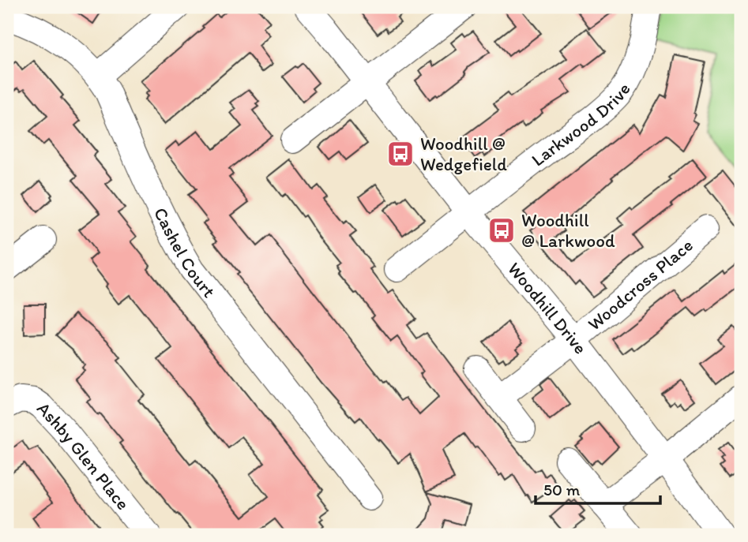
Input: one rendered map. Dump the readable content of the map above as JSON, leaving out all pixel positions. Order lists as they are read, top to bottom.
{
  "streets": {
    "street": [
      "Larkwood Drive",
      "Cashel Court",
      "Woodcross Place",
      "Woodhill Drive",
      "Ashby Glen Place"
    ]
  },
  "crossings": [
    ["Larkwood Drive", "Woodhill Drive"],
    ["Woodcross Place", "Woodhill Drive"]
  ],
  "places": {
    "bus stop": ["Woodhill @ Wedgefield", "Woodhill @ Larkwood"]
  },
  "scale_bar": "50 m"
}
